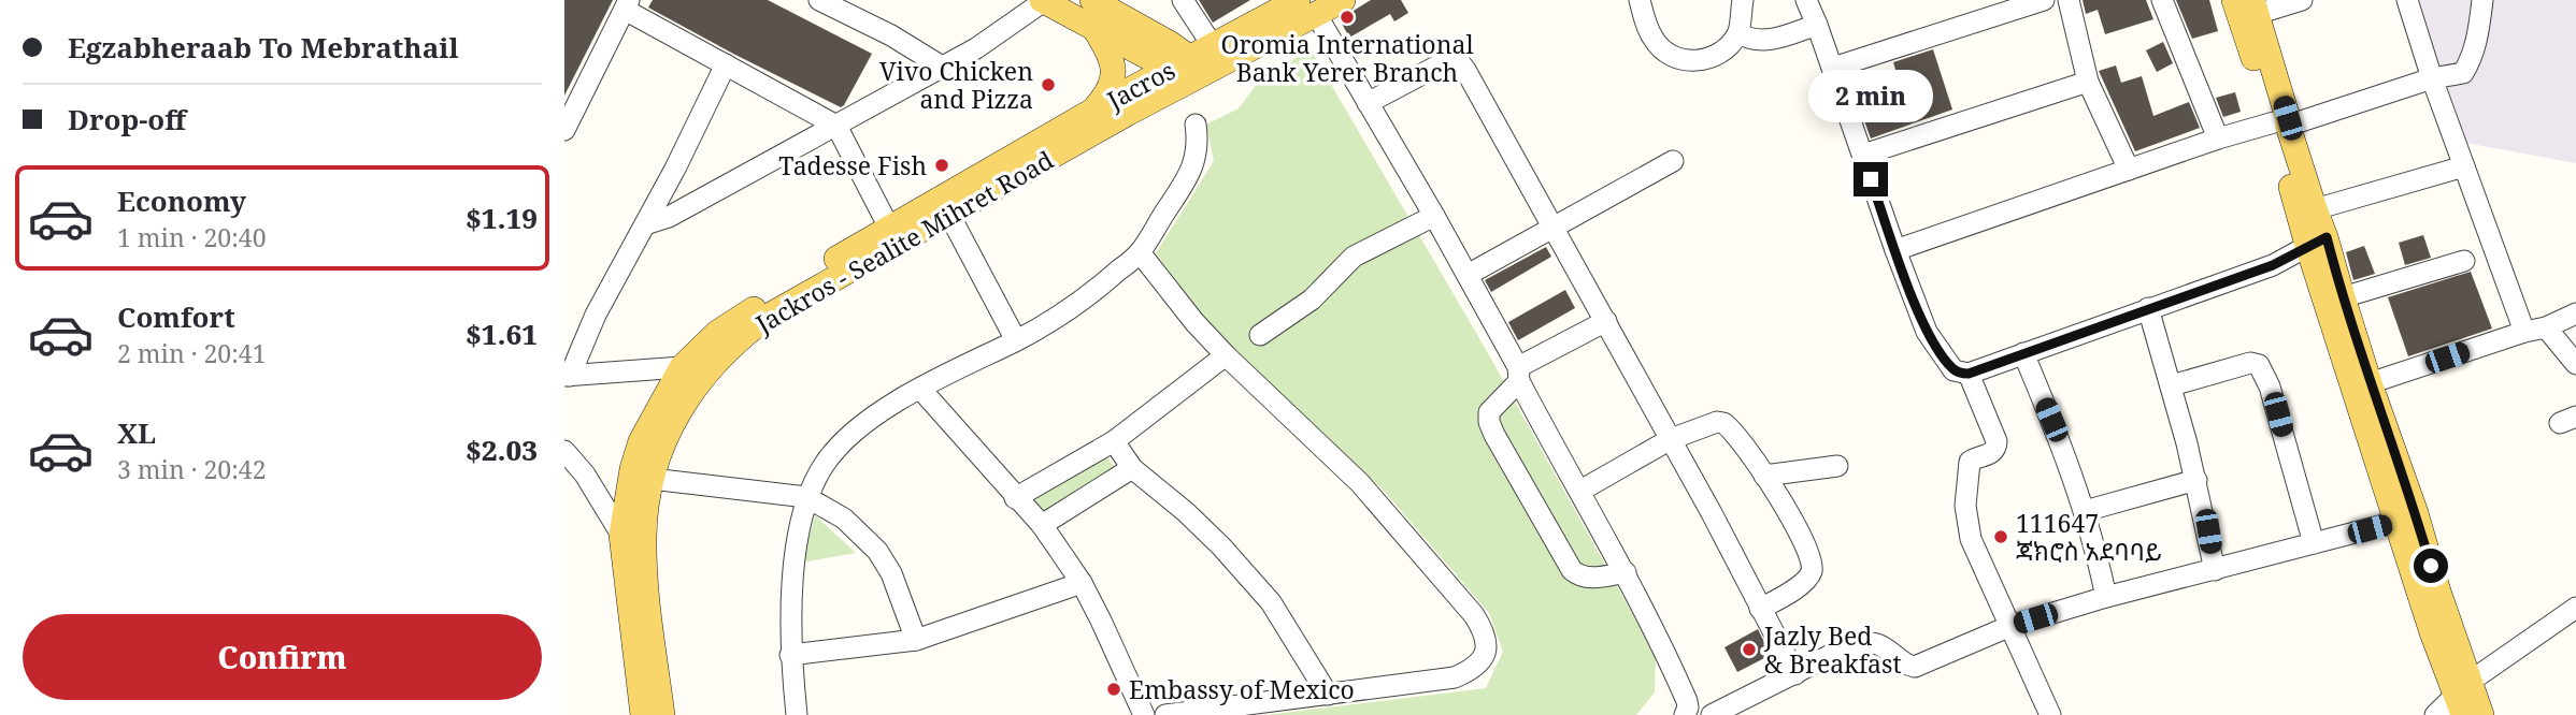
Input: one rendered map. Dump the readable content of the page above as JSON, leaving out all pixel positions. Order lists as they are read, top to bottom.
{
  "streets": {
    "main road": ["Jacros", "Jackros - Sealite Mihret Road"]
  },
  "crossings": [
    ["Jacros", "Jackros - Sealite Mihret Road"]
  ],
  "places": [
    "Oromia International Bank Yerer Branch",
    "Vivo Chicken and Pizza",
    "Tadesse Fish",
    "111647 ጃክሮስ አደባባይ",
    "Jazly Bed & Breakfast",
    "Embassy of Mexico"
  ],
  "page": {
    "banner": ["Egzabheraab To Mebrathail", "Drop-off"],
    "bubble": "2 min",
    "list": [
      {
        "name": "Economy",
        "note": "1 min · 20:40",
        "value": "$1.19"
      },
      {
        "name": "Comfort",
        "note": "2 min · 20:41",
        "value": "$1.61"
      },
      {
        "name": "XL",
        "note": "3 min · 20:42",
        "value": "$2.03"
      }
    ],
    "buttons": "Confirm"
  }
}
